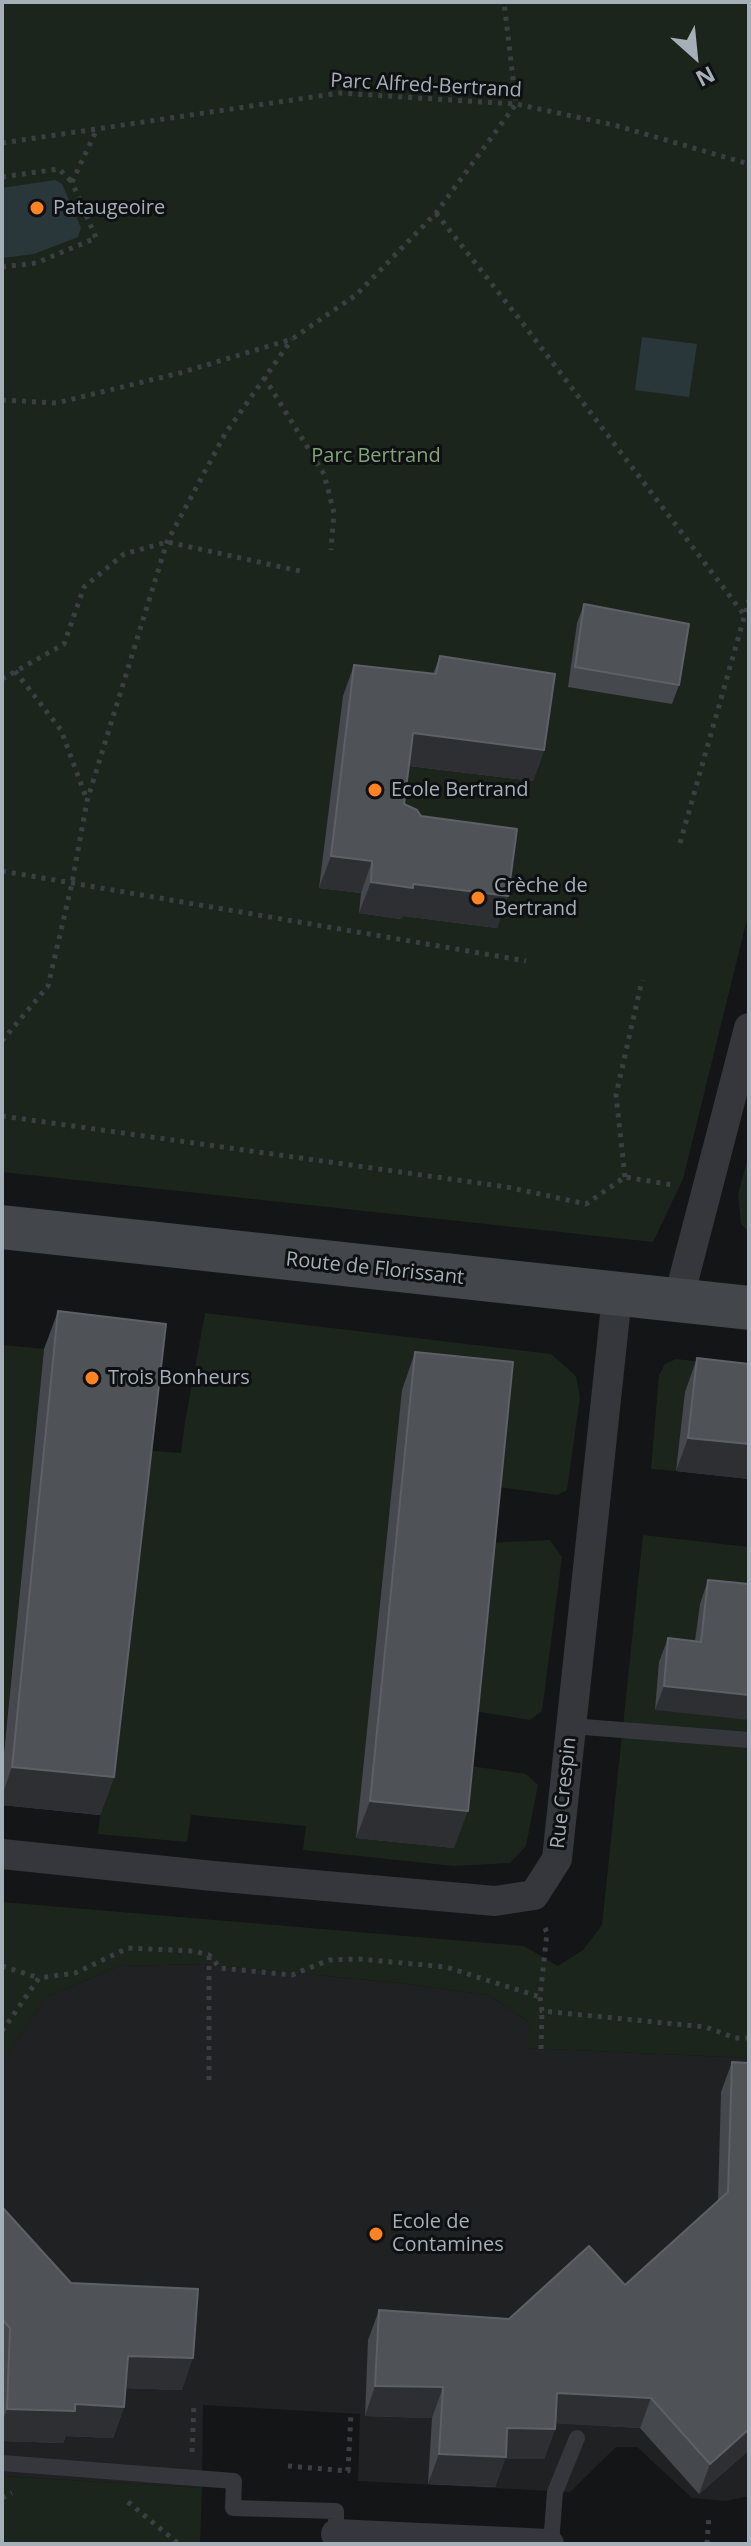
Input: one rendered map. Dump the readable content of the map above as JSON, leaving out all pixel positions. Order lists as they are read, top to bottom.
{
  "streets": {
    "main road": ["Route de Florissant"],
    "street": ["Rue Crespin"],
    "path": ["Parc Alfred-Bertrand"]
  },
  "crossings": [
    ["Route de Florissant", "Rue Crespin"]
  ],
  "parks": ["Parc Bertrand"],
  "places": [
    "Pataugeoire",
    "Ecole Bertrand",
    "Crèche de Bertrand",
    "Trois Bonheurs",
    "Ecole de Contamines"
  ],
  "north": "bottom right"
}
